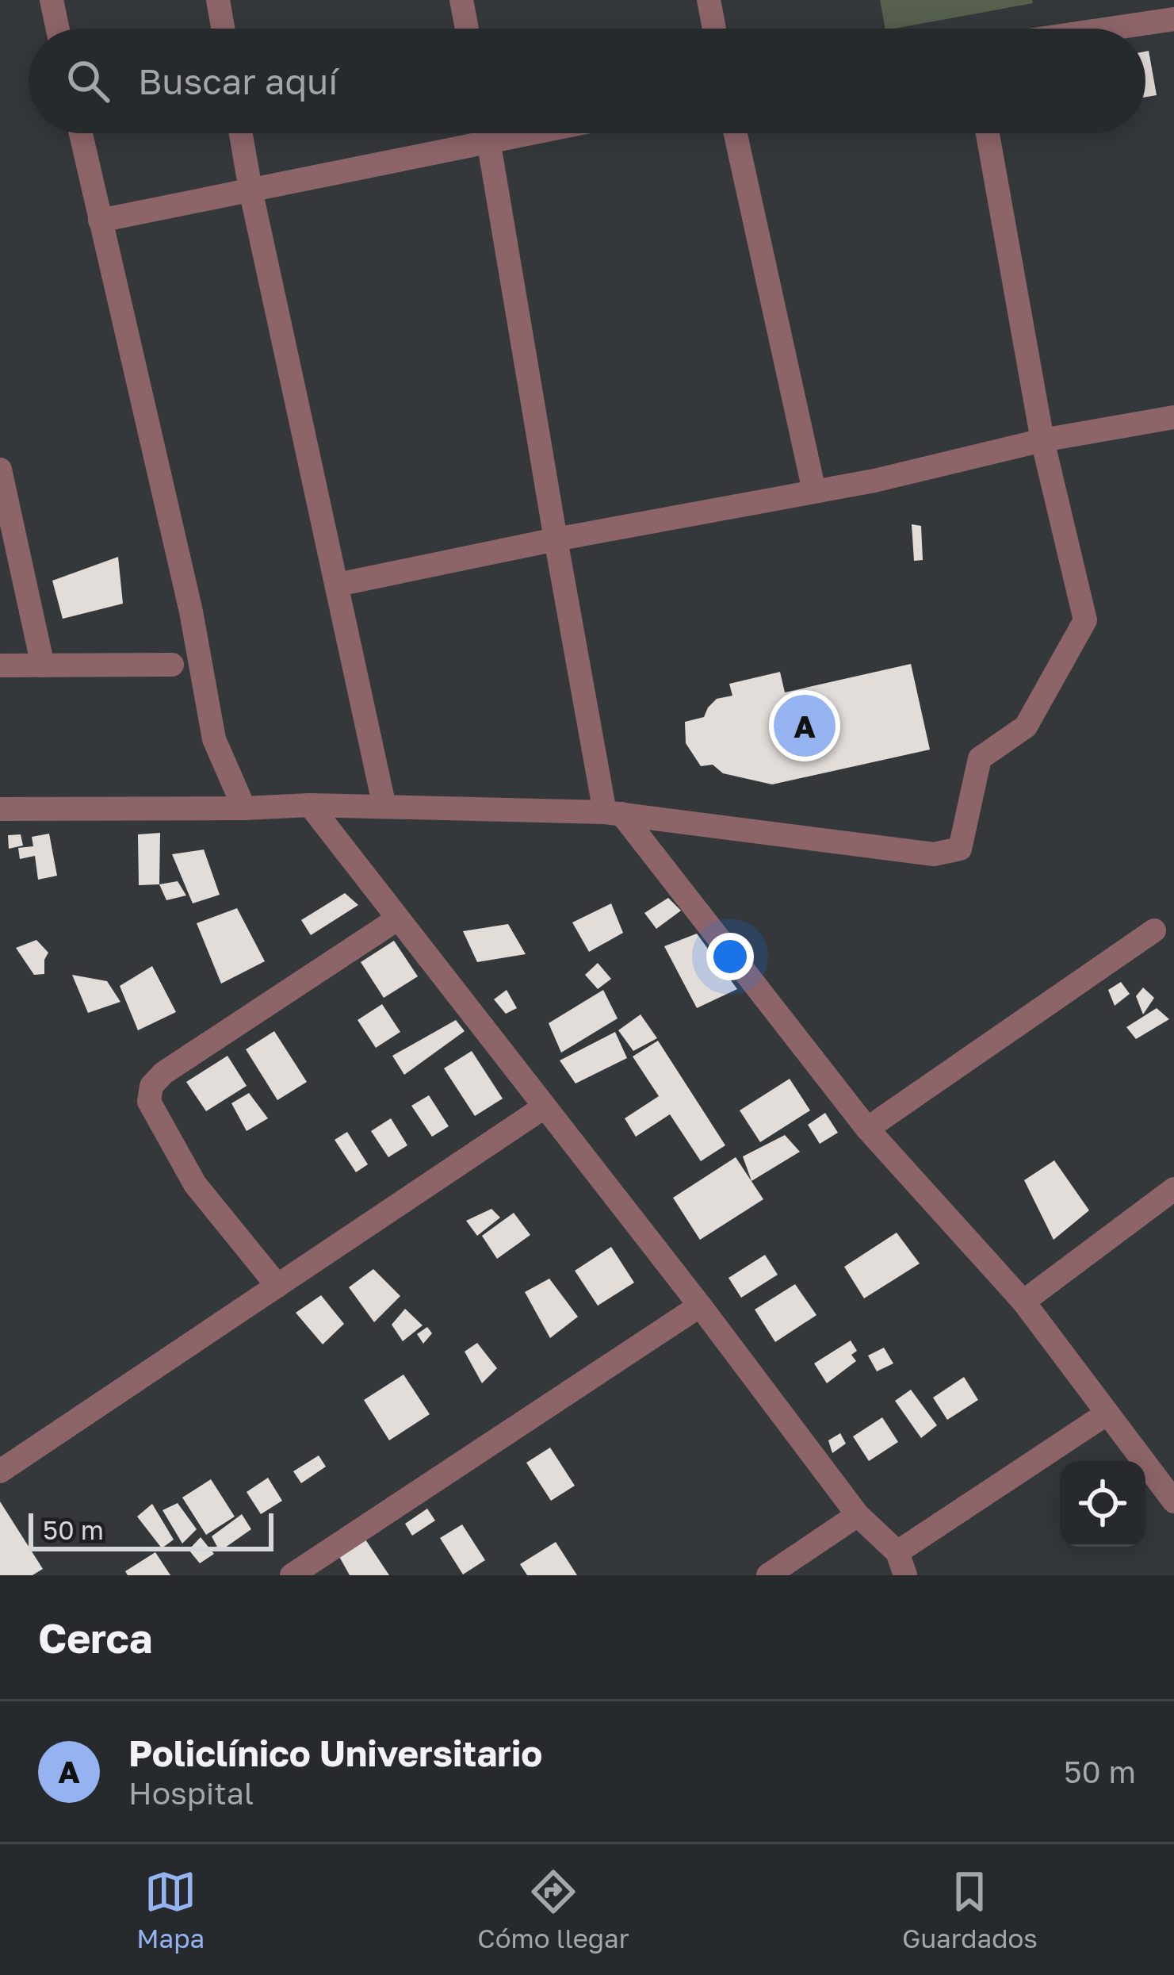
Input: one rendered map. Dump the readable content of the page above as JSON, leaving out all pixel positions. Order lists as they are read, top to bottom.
{
  "scale_bar": "50 m",
  "page": {
    "search": "Buscar aquí",
    "pins": "A",
    "scale": "50 m",
    "heading": "Cerca",
    "list": [
      {
        "mark": "A",
        "name": "Policlínico Universitario",
        "note": "Hospital",
        "value": "50 m"
      }
    ],
    "nav": ["Mapa", "Cómo llegar", "Guardados"]
  }
}
